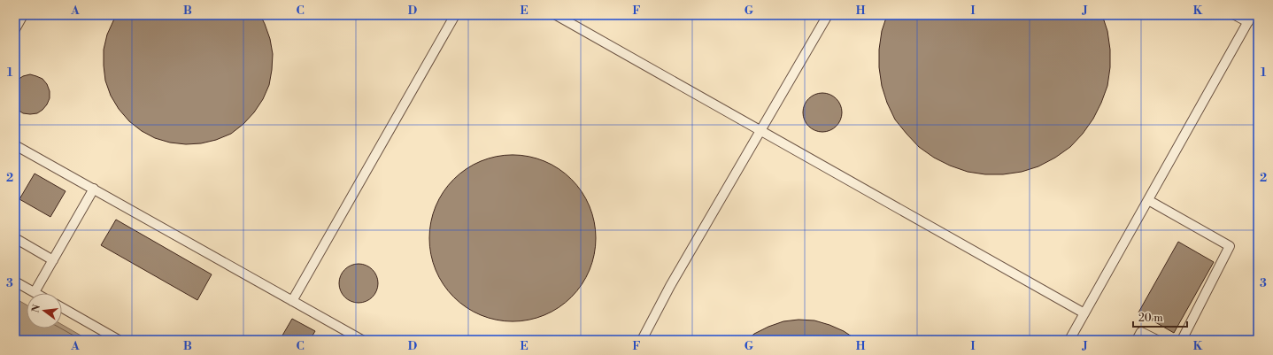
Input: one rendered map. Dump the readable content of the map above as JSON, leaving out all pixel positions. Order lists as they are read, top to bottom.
{
  "scale_bar": "20 m",
  "north": "left",
  "grid": {
    "columns": [
      "A",
      "B",
      "C",
      "D",
      "E",
      "F",
      "G",
      "H",
      "I",
      "J",
      "K"
    ],
    "rows": ["1", "2", "3"]
  }
}
